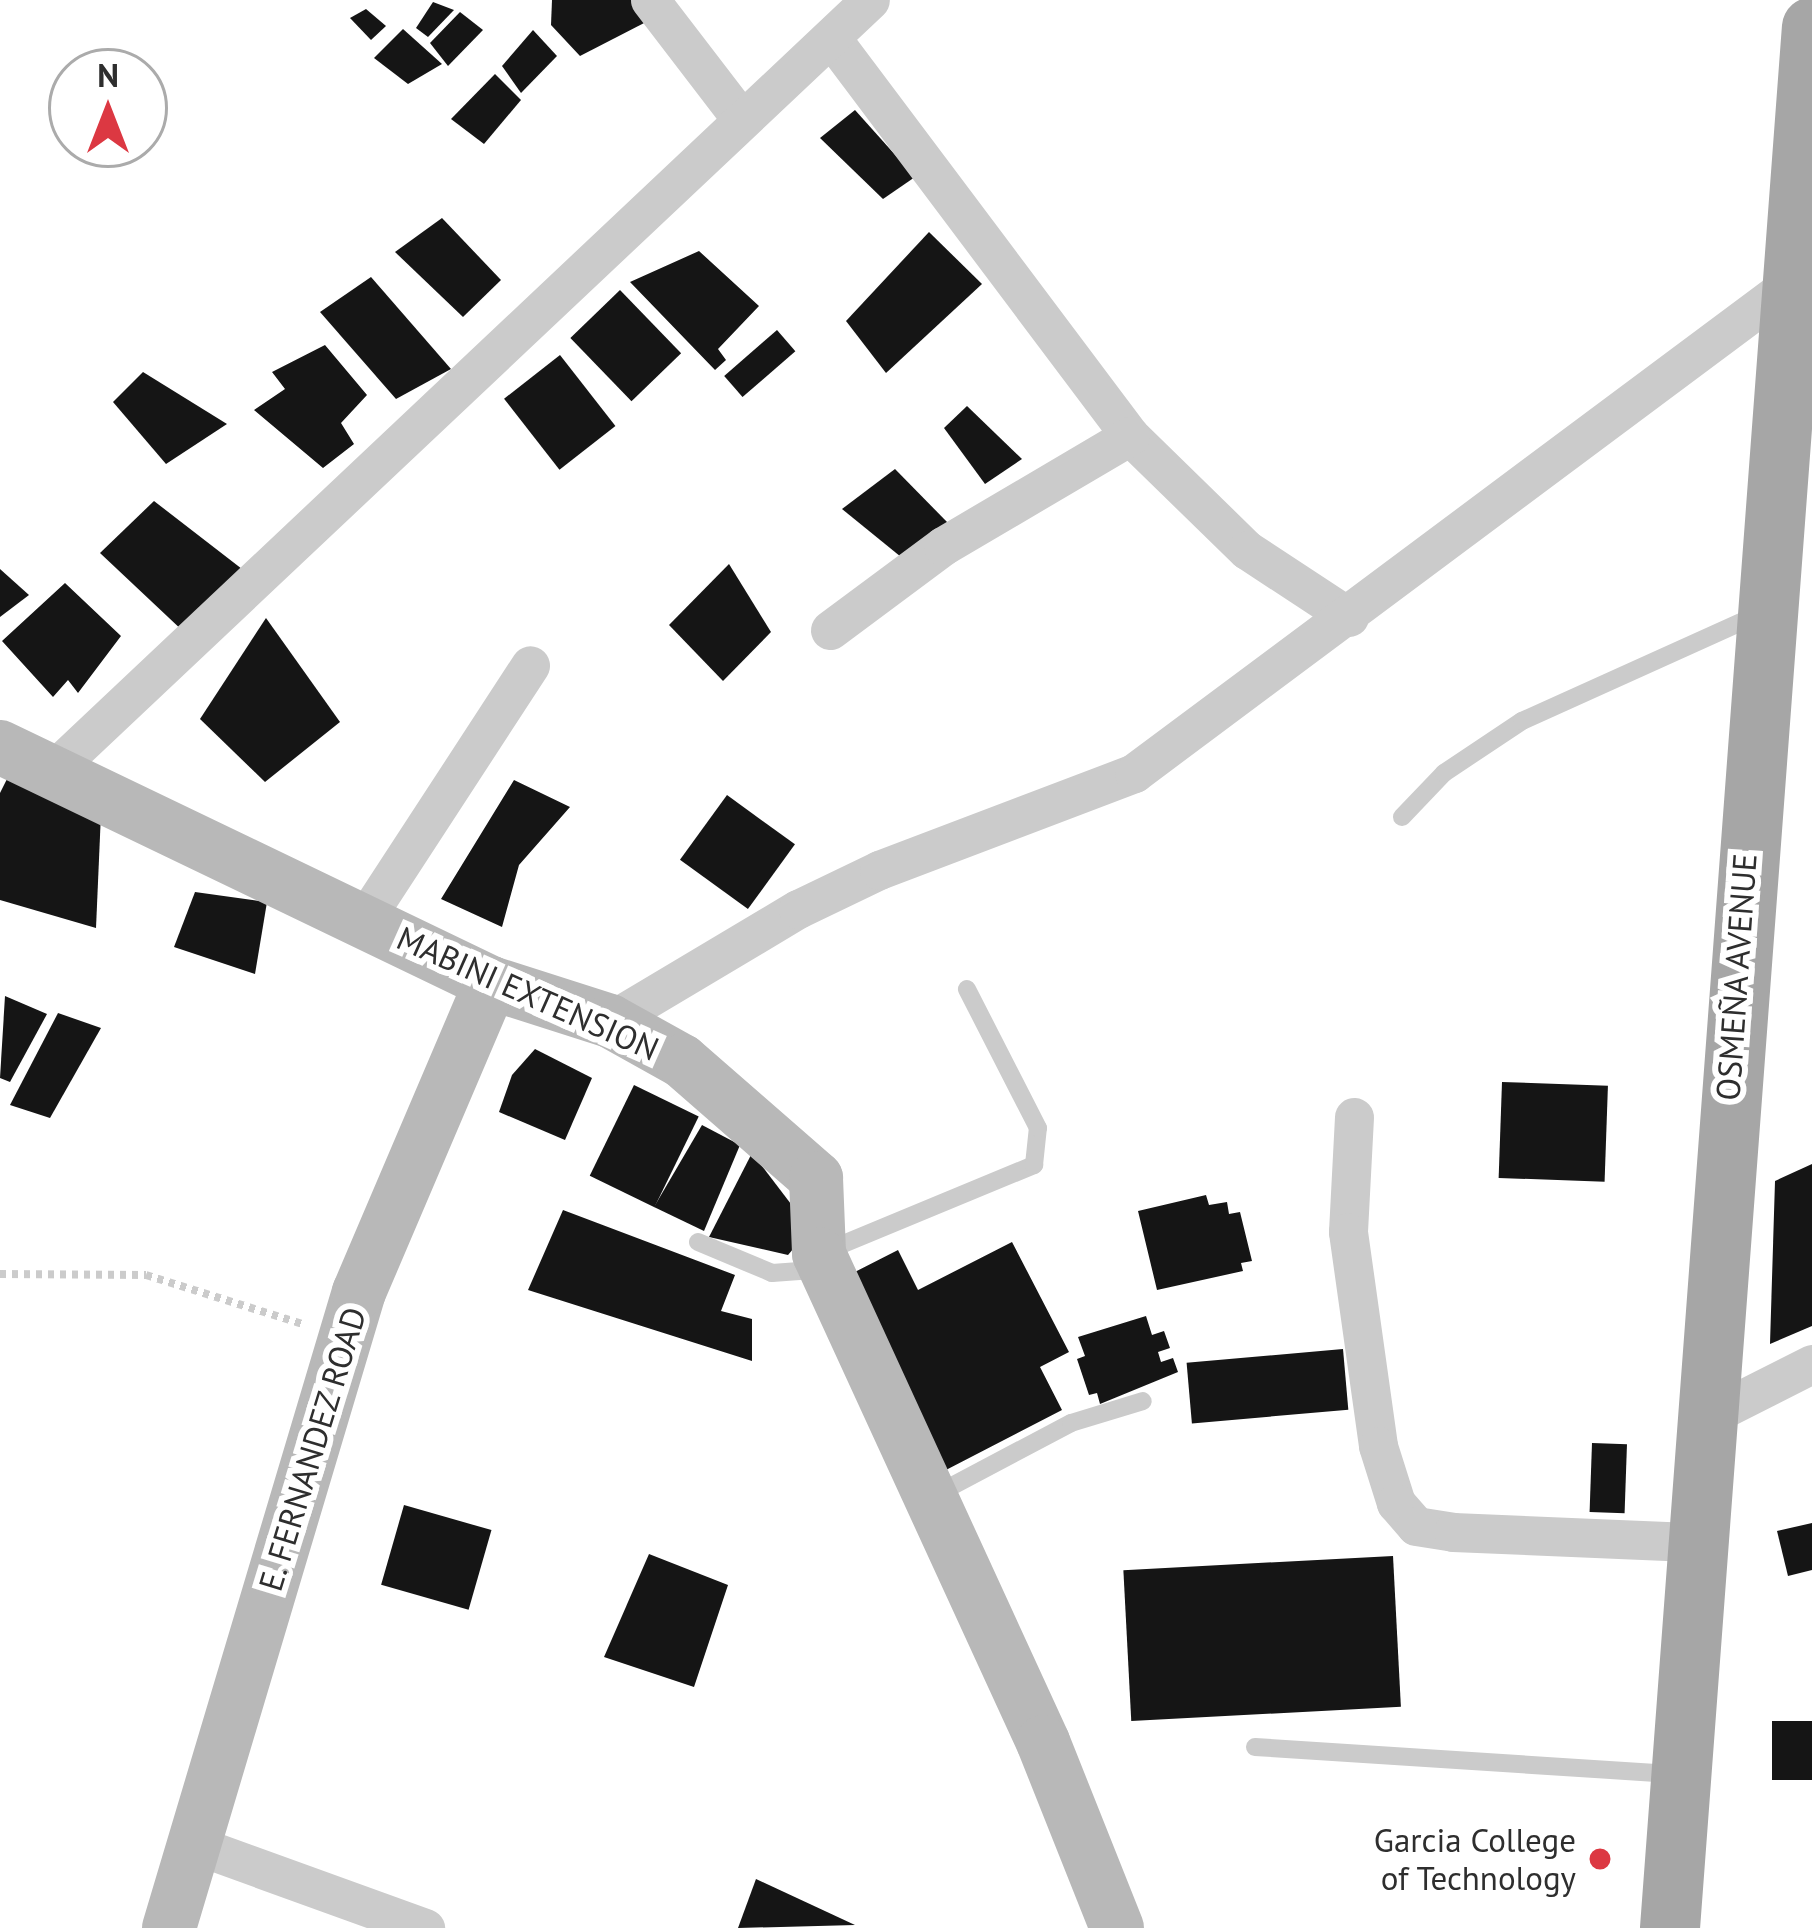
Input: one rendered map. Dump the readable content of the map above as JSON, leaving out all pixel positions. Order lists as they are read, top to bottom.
{
  "streets": {
    "main road": ["OSMEÑA AVENUE"],
    "street": ["MABINI EXTENSION", "E. FERNANDEZ ROAD"]
  },
  "crossings": [
    ["MABINI EXTENSION", "E. FERNANDEZ ROAD"]
  ],
  "places": ["Garcia College of Technology"],
  "north": "top"
}
